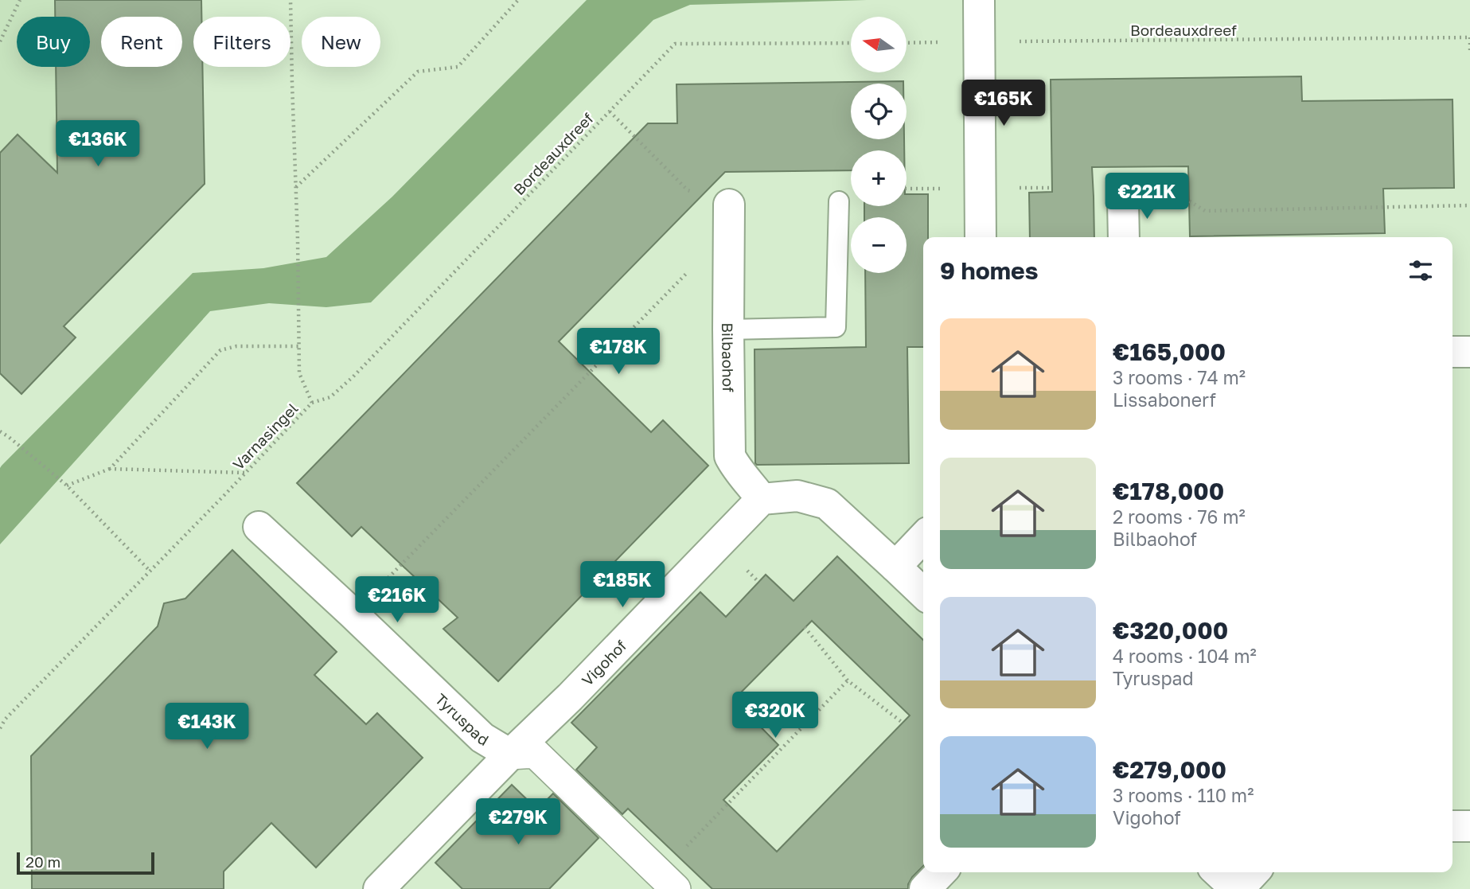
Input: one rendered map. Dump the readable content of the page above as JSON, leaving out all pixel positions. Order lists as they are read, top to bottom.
{
  "streets": {
    "street": ["Bilbaohof", "Vigohof", "Tyruspad"],
    "path": ["Bordeauxdreef", "Varnasingel"]
  },
  "crossings": [
    ["Bordeauxdreef", "Varnasingel"],
    ["Bilbaohof", "Vigohof"],
    ["Vigohof", "Tyruspad"]
  ],
  "scale_bar": "20 m",
  "north": "left",
  "page": {
    "map_buttons": ["+", "−"],
    "chip": [
      "Buy",
      "Rent",
      "Filters",
      "New"
    ],
    "price": [
      "€165K",
      "€136K",
      "€221K",
      "€178K",
      "€185K",
      "€216K",
      "€320K",
      "€143K",
      "€279K"
    ],
    "heading": "9 homes",
    "list": [
      {
        "name": "€165,000",
        "note": "3 rooms · 74 m² · Lissabonerf"
      },
      {
        "name": "€178,000",
        "note": "2 rooms · 76 m² · Bilbaohof"
      },
      {
        "name": "€320,000",
        "note": "4 rooms · 104 m² · Tyruspad"
      },
      {
        "name": "€279,000",
        "note": "3 rooms · 110 m² · Vigohof"
      }
    ],
    "scale": "20 m"
  }
}
